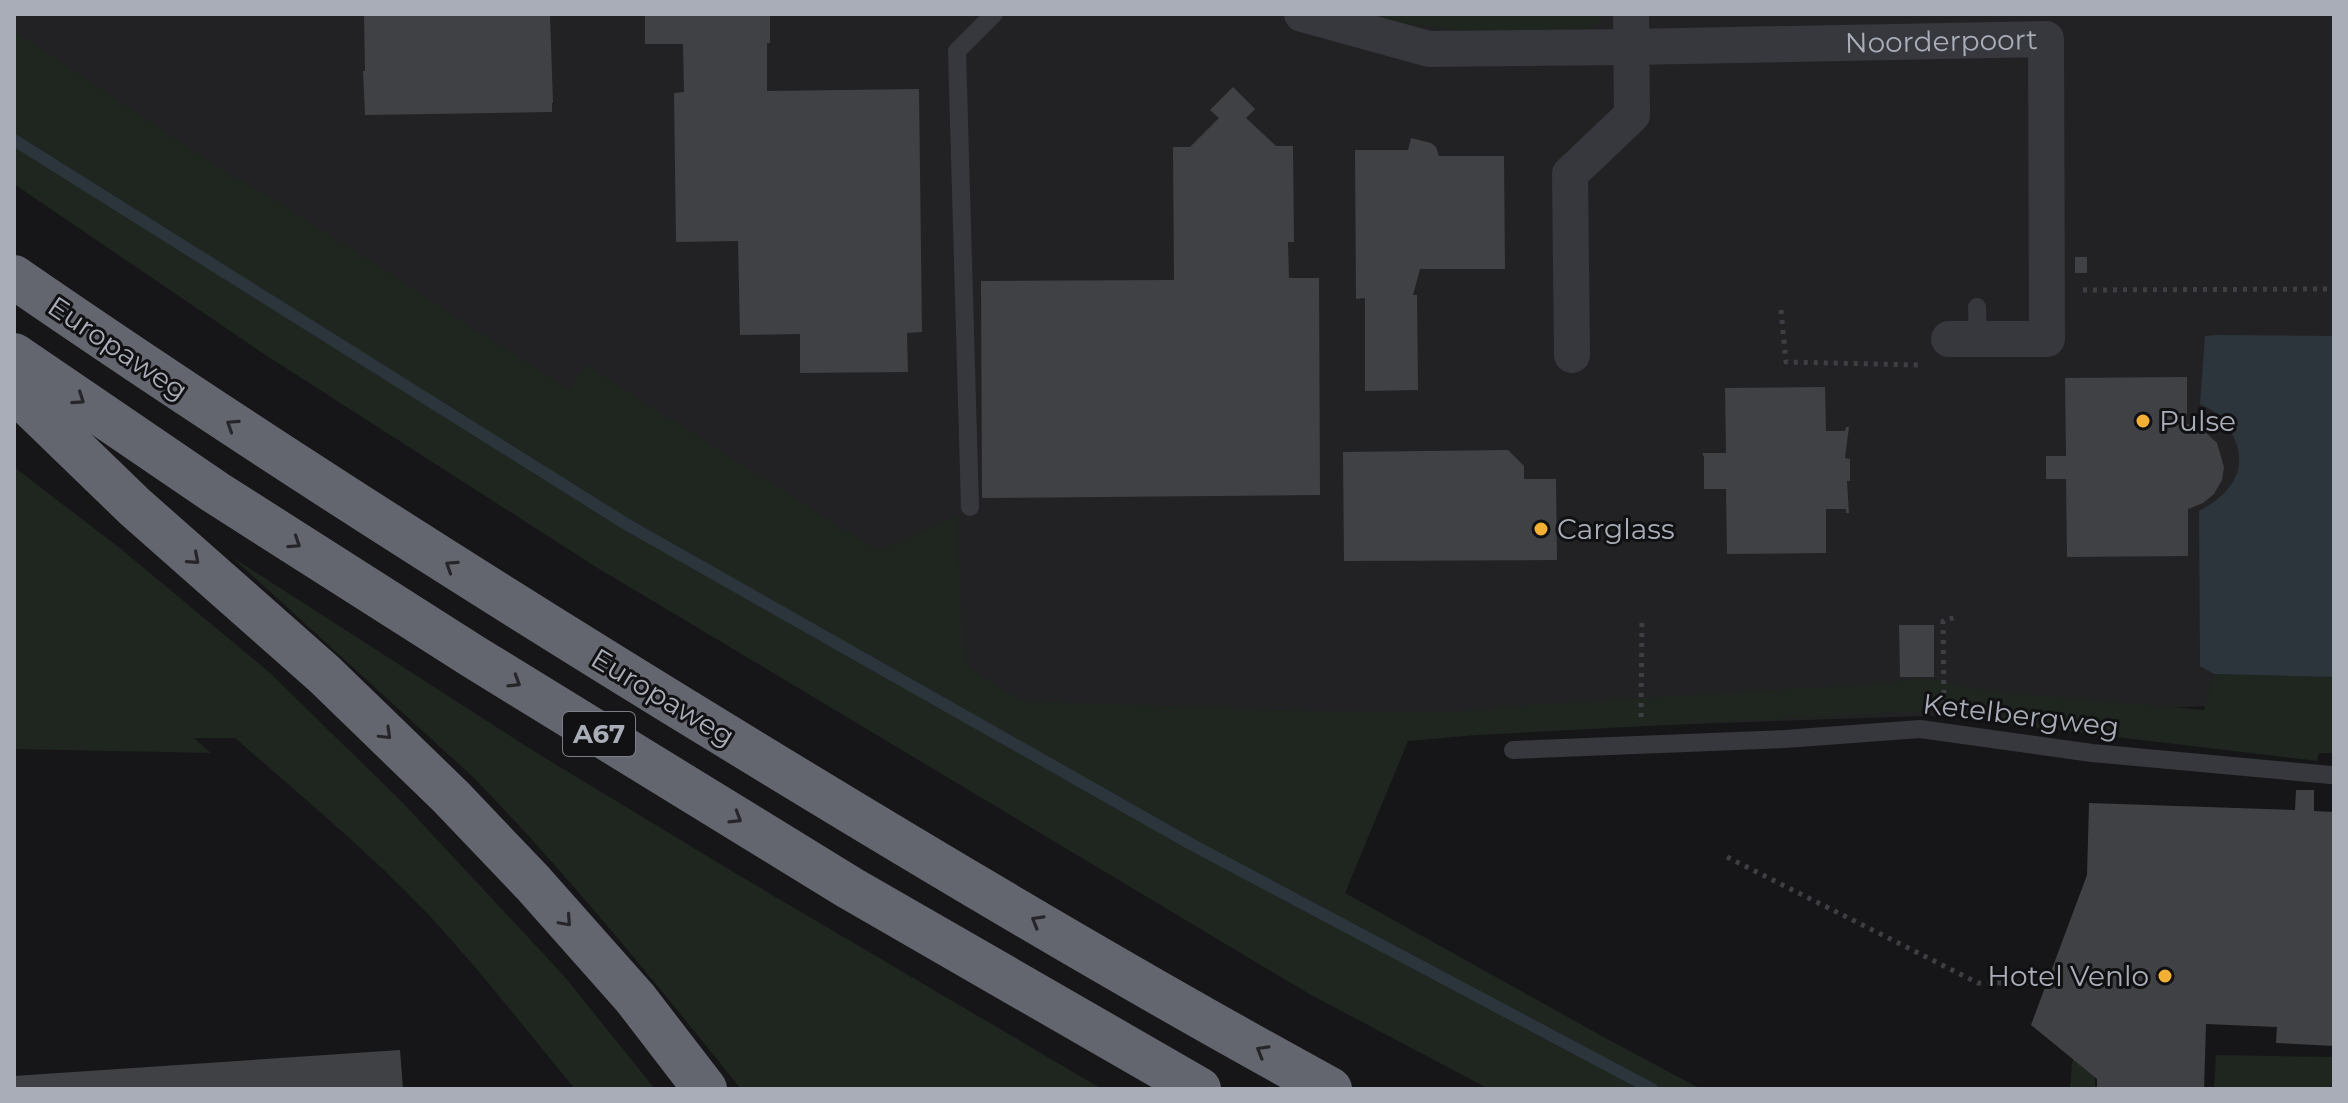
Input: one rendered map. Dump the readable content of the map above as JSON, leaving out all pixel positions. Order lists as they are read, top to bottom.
{
  "streets": {
    "highway": ["Europaweg", "A67"],
    "street": ["Noorderpoort"],
    "lane": ["Ketelbergweg"]
  },
  "places": ["Pulse", "Carglass", "Hotel Venlo"]
}
